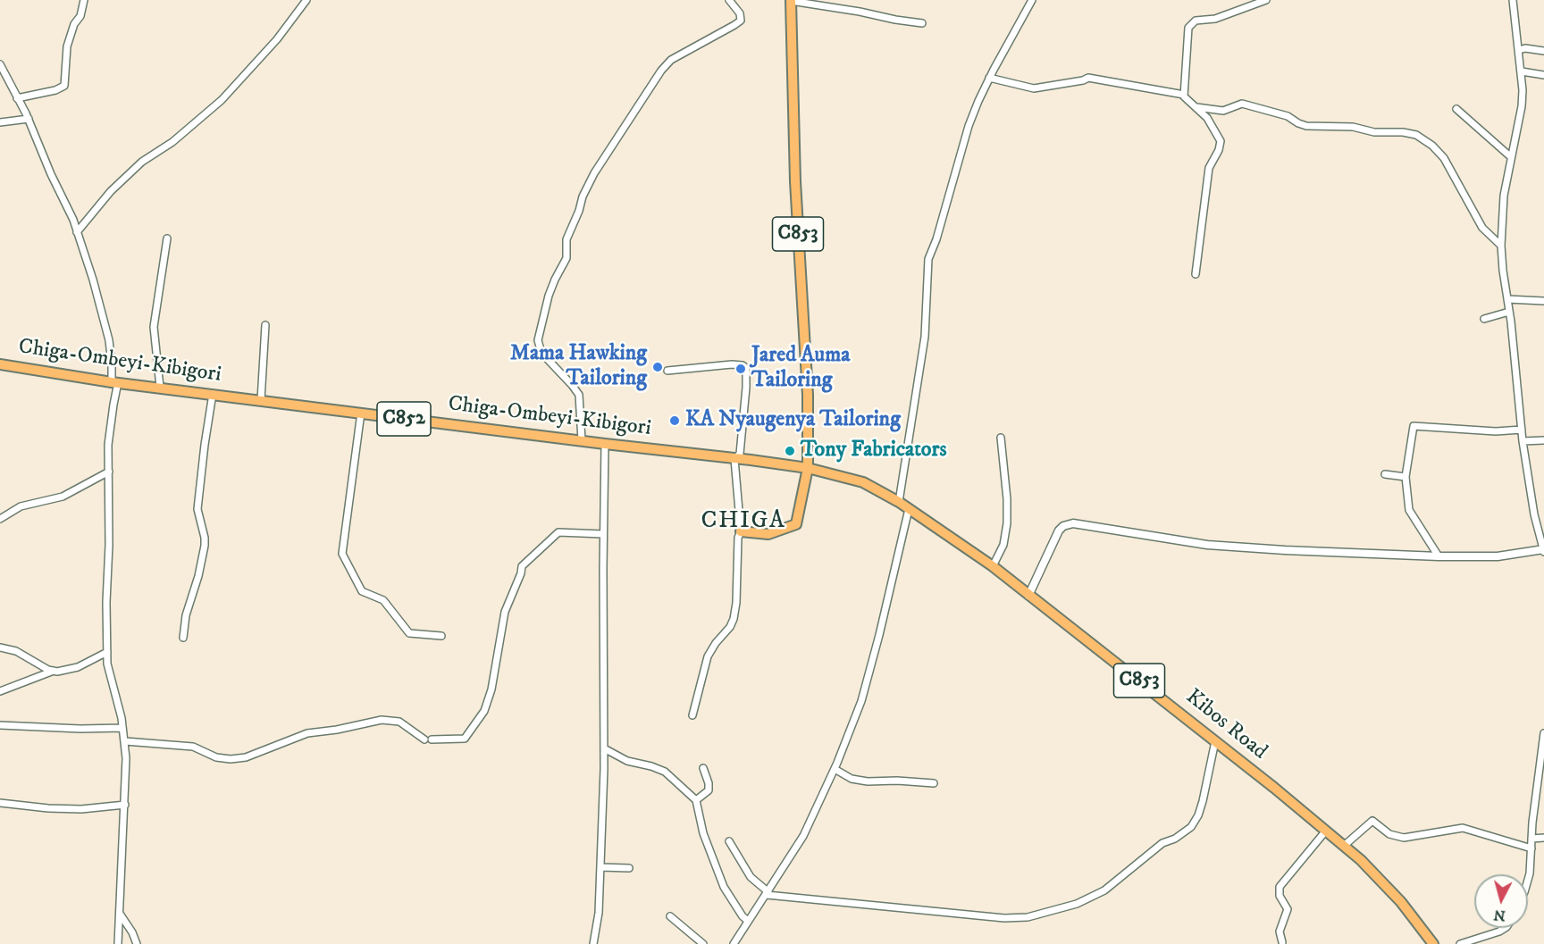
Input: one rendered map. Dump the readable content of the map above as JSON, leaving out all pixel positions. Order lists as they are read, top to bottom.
{
  "streets": {
    "main road": [
      "C853",
      "Chiga-Ombeyi-Kibigori",
      "C852",
      "Kibos Road"
    ]
  },
  "crossings": [
    ["C853", "Chiga-Ombeyi-Kibigori"],
    ["C853", "Kibos Road"],
    ["Chiga-Ombeyi-Kibigori", "Kibos Road"]
  ],
  "districts": ["CHIGA"],
  "places": [
    "Mama Hawking Tailoring",
    "Jared Auma Tailoring",
    "KA Nyaugenya Tailoring",
    "Tony Fabricators"
  ],
  "north": "bottom"
}
